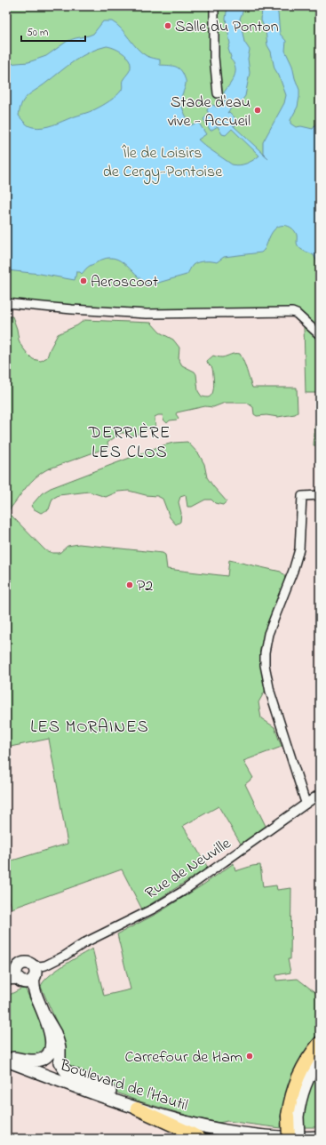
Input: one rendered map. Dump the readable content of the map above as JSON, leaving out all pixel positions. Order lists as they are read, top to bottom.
{
  "streets": {
    "main road": ["Boulevard de l'Hautil"],
    "street": ["Rue de Neuville"]
  },
  "districts": ["DERRIÈRE LES CLOS", "LES MORAINES"],
  "parks": ["Île de Loisirs de Cergy-Pontoise"],
  "places": [
    "Salle du Ponton",
    "Stade d'eau vive - Accueil",
    "Aeroscoot",
    "P2",
    "Carrefour de Ham"
  ],
  "scale_bar": "50 m"
}
